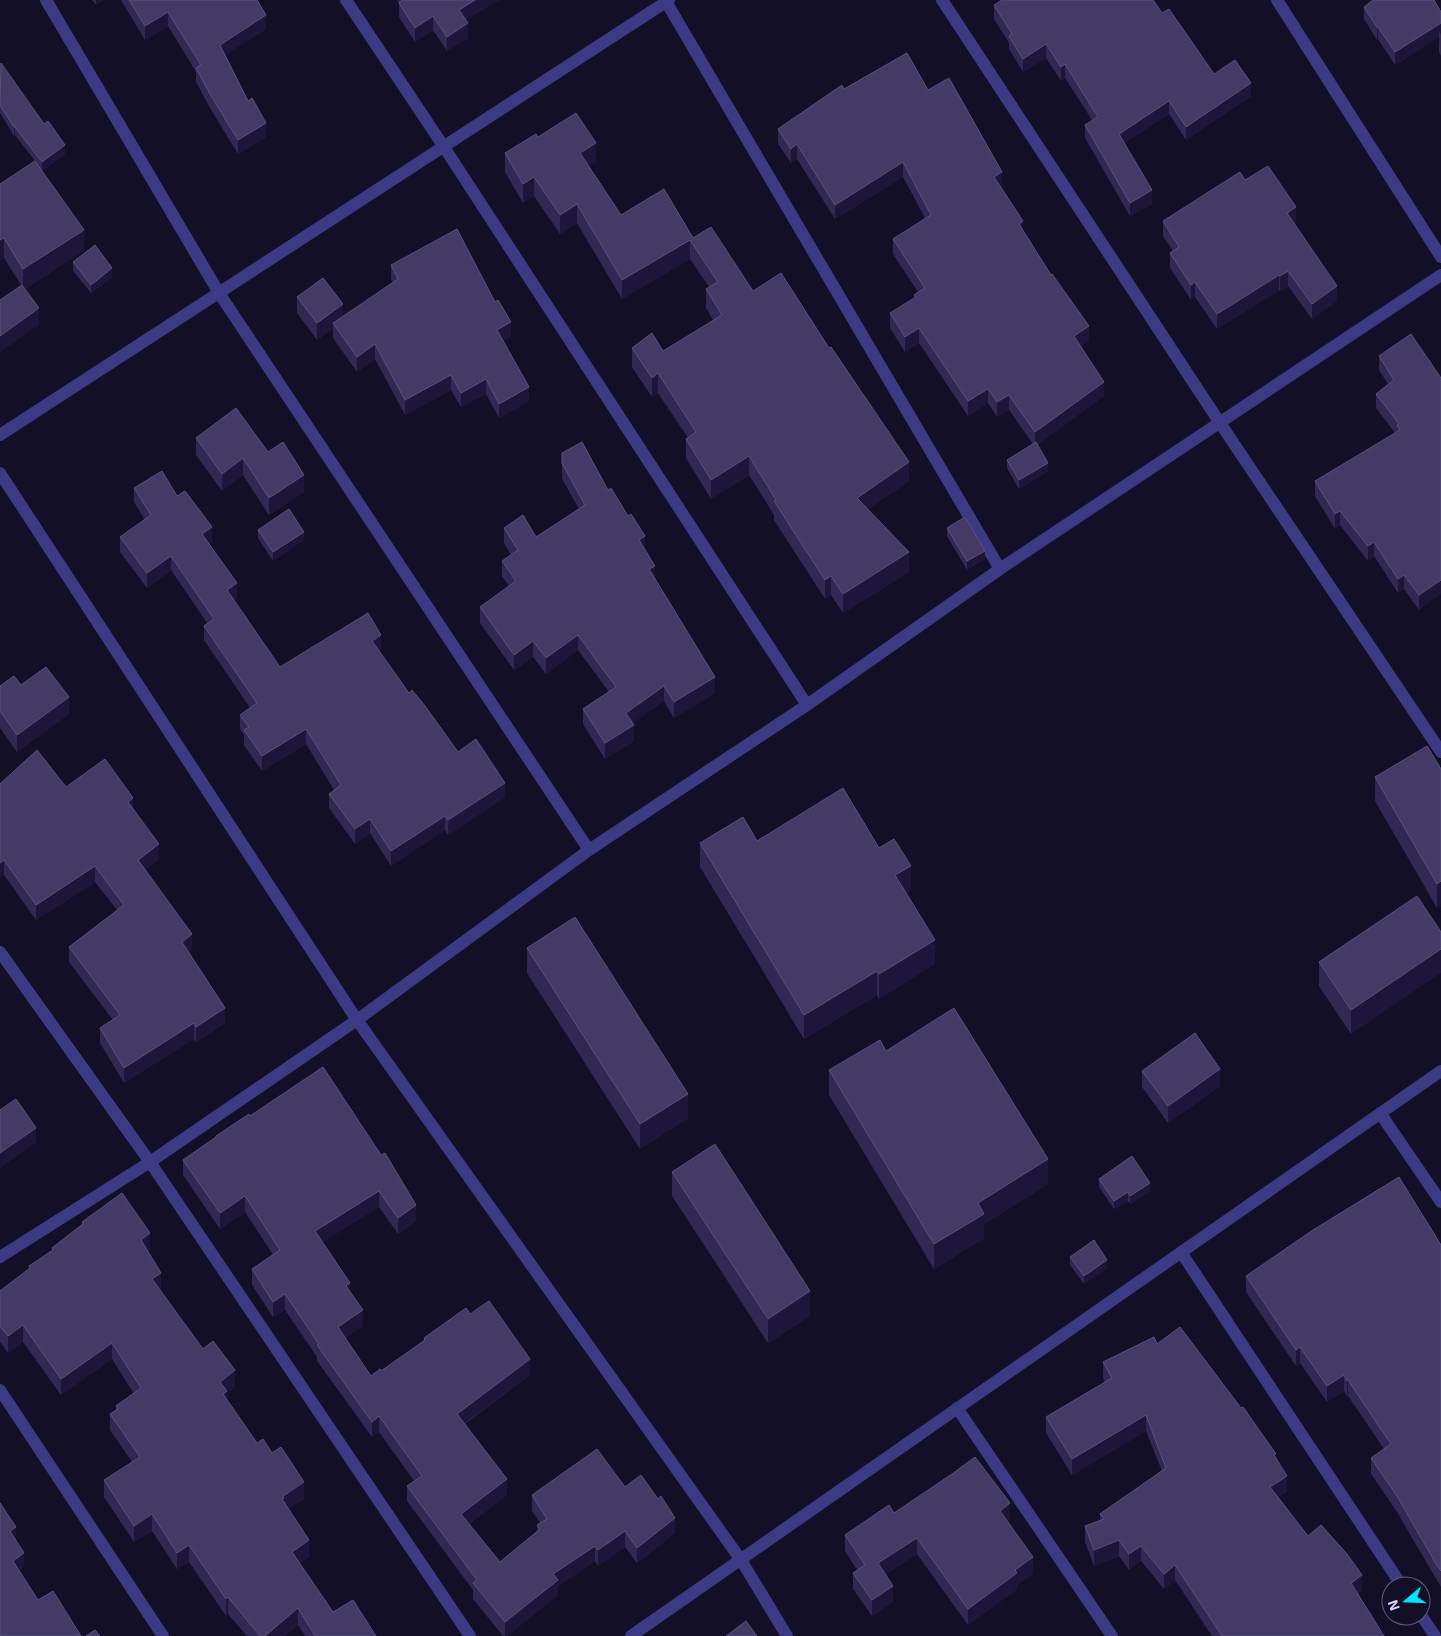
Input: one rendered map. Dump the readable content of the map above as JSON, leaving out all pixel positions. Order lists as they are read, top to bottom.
{
  "north": "left"
}
